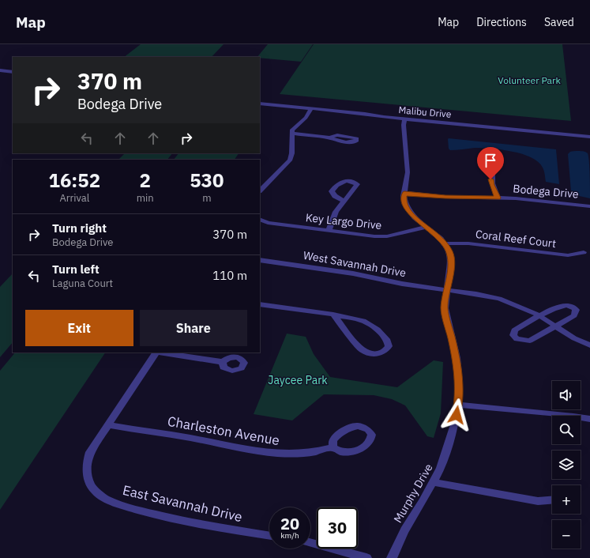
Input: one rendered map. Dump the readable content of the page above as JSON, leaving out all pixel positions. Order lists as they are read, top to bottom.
{
  "streets": {
    "street": [
      "Malibu Drive",
      "Bodega Drive",
      "Key Largo Drive",
      "Coral Reef Court",
      "West Savannah Drive",
      "Charleston Avenue",
      "Murphy Drive",
      "East Savannah Drive"
    ]
  },
  "crossings": [
    ["Malibu Drive", "Murphy Drive"],
    ["Bodega Drive", "Murphy Drive"],
    ["Key Largo Drive", "Murphy Drive"],
    ["Coral Reef Court", "Murphy Drive"],
    ["West Savannah Drive", "Murphy Drive"],
    ["Charleston Avenue", "East Savannah Drive"]
  ],
  "parks": ["Volunteer Park", "Jaycee Park"],
  "page": {
    "header": "Map",
    "nav": ["Map", "Directions", "Saved"],
    "turn": ["370 m", "Bodega Drive"],
    "eta": [
      "16:52",
      "Arrival",
      "2",
      "min",
      "530",
      "m"
    ],
    "list": [
      {
        "name": "Turn right",
        "note": "Bodega Drive",
        "value": "370 m"
      },
      {
        "name": "Turn left",
        "note": "Laguna Court",
        "value": "110 m"
      }
    ],
    "buttons": ["Exit", "Share"],
    "map_buttons": ["+", "−"],
    "speed": "20 km/h",
    "limit": "30"
  }
}
